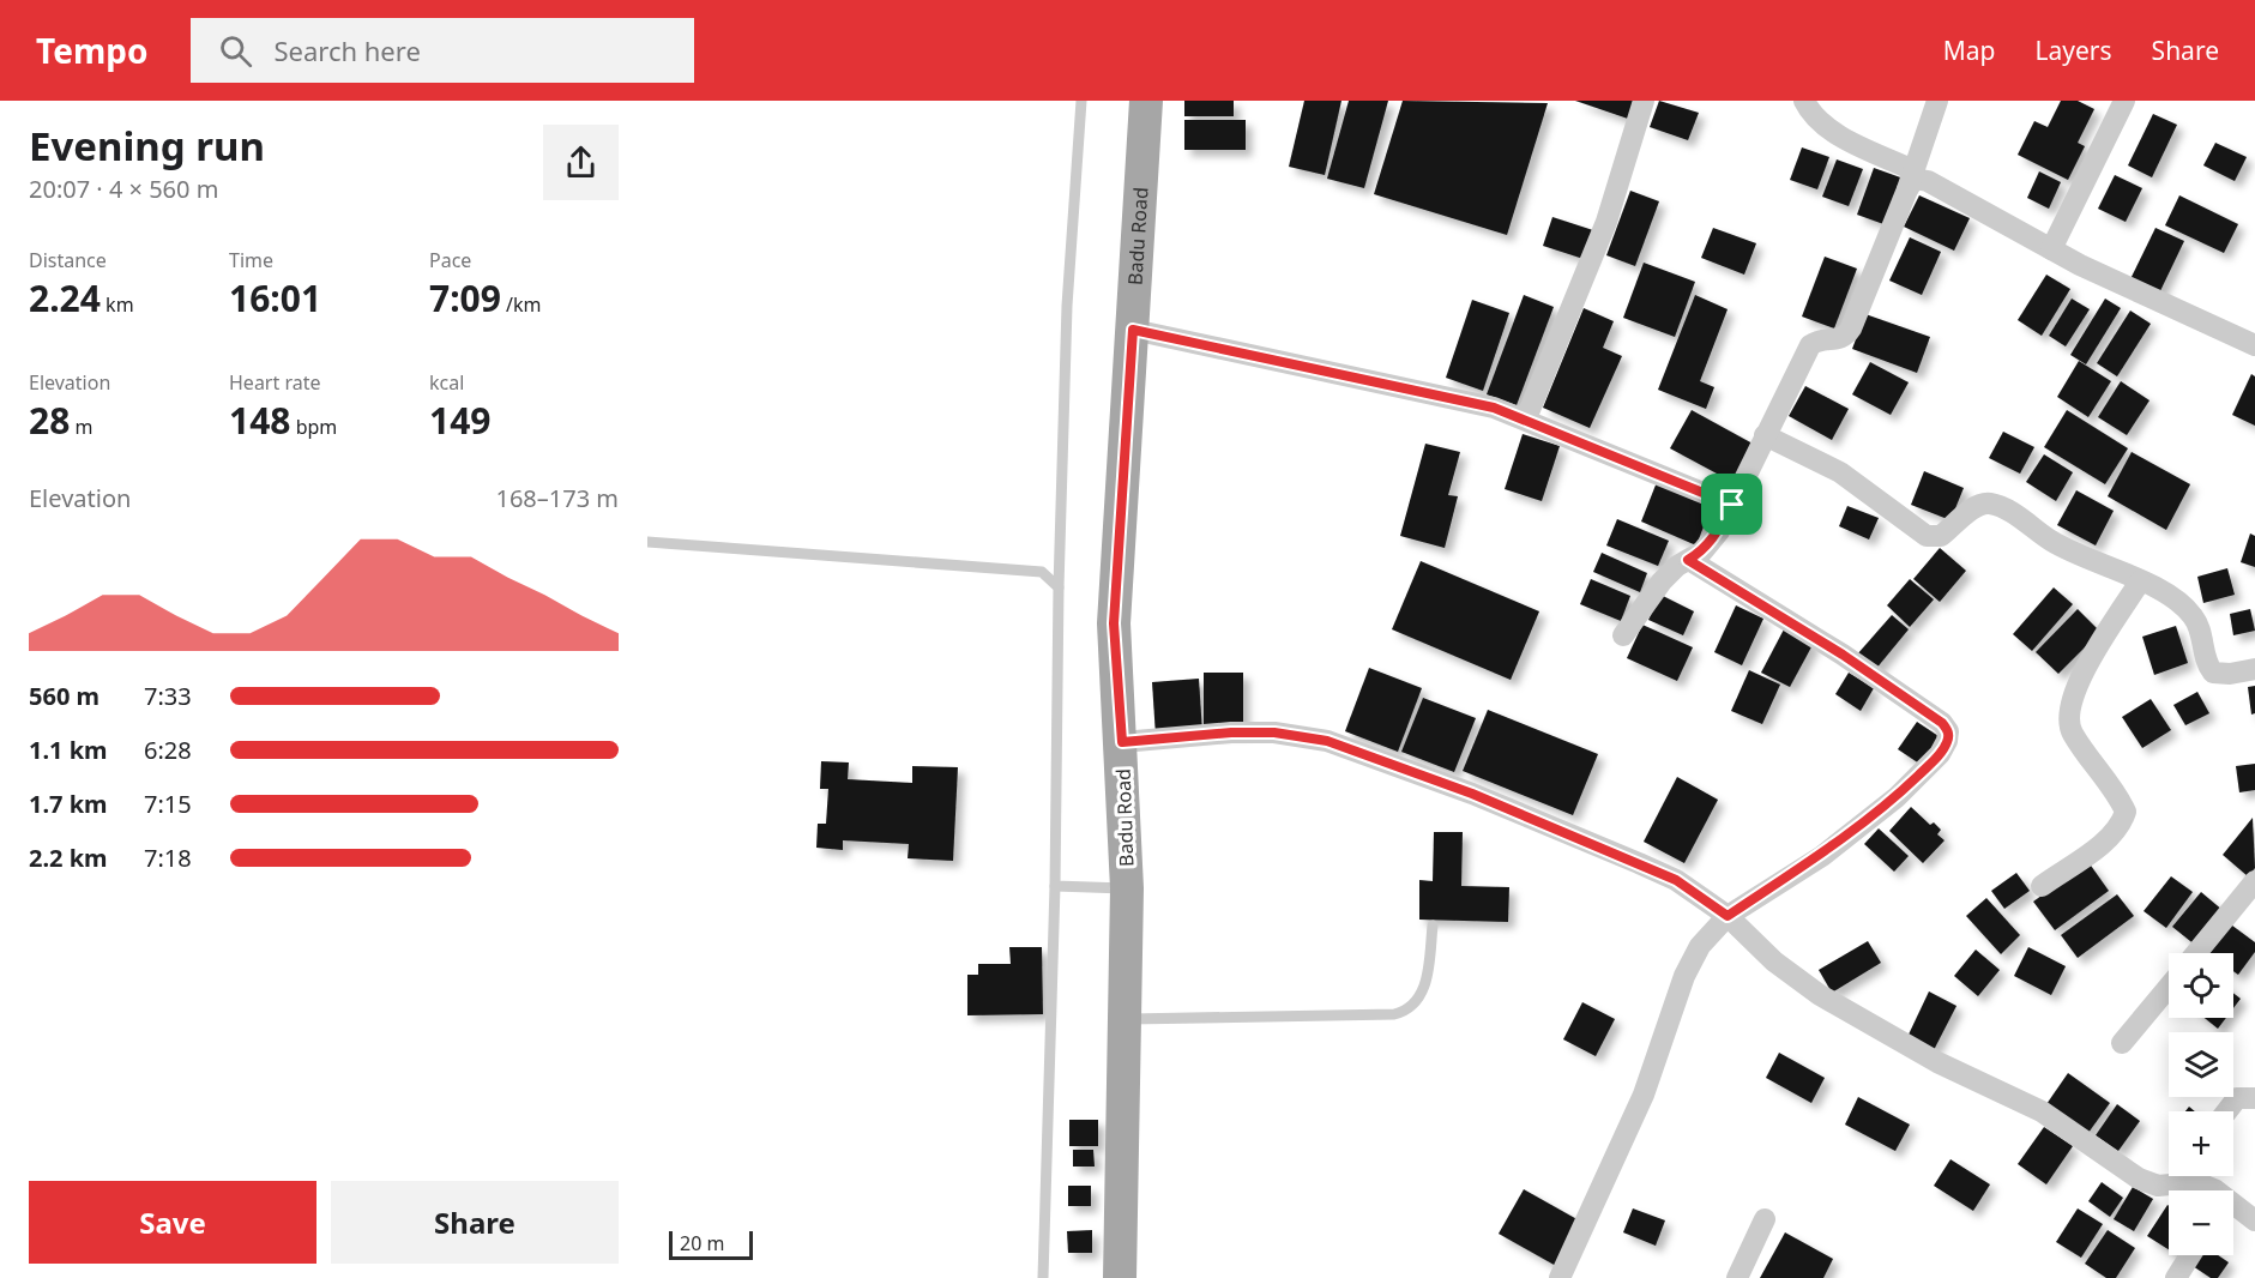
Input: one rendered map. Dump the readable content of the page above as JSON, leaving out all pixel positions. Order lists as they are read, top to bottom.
{
  "streets": {
    "main road": ["Badu Road"]
  },
  "scale_bar": "20 m",
  "page": {
    "header": "Tempo",
    "search": "Search here",
    "nav": ["Map", "Layers", "Share"],
    "heading": ["Evening run", "20:07 · 4 × 560 m"],
    "stats": [
      ["Distance", "2.24 km"],
      ["Time", "16:01"],
      ["Pace", "7:09 /km"],
      ["Elevation", "28 m"],
      ["Heart rate", "148 bpm"],
      ["kcal", "149"]
    ],
    "chart": ["Elevation", "168–173 m"],
    "list": [
      {
        "name": "560 m",
        "note": "7:33"
      },
      {
        "name": "1.1 km",
        "note": "6:28"
      },
      {
        "name": "1.7 km",
        "note": "7:15"
      },
      {
        "name": "2.2 km",
        "note": "7:18"
      }
    ],
    "map_buttons": ["+", "−"],
    "buttons": ["Save", "Share"],
    "scale": "20 m"
  }
}
